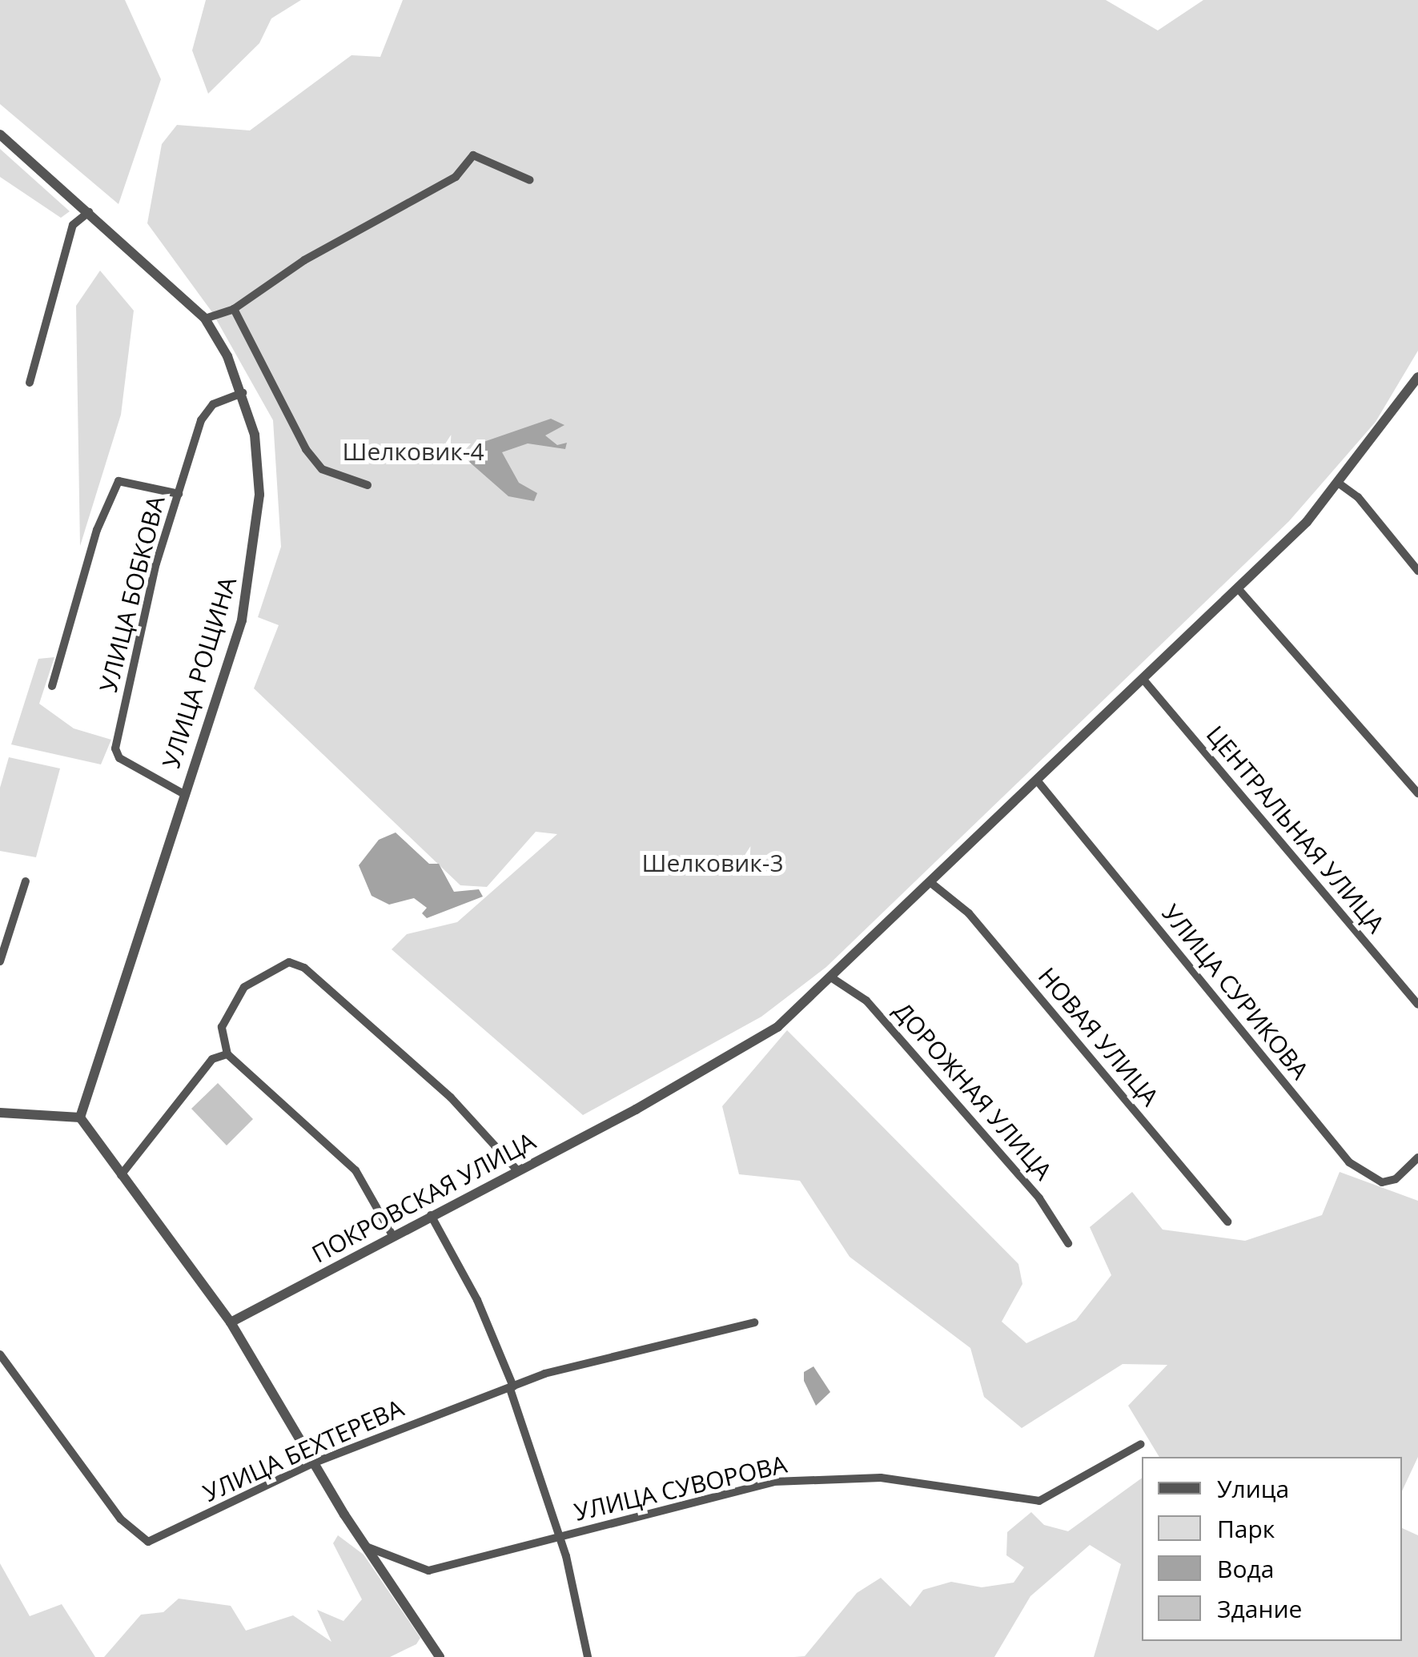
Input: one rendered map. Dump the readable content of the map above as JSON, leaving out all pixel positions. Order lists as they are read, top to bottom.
{
  "streets": {
    "street": [
      "УЛИЦА БОБКОВА",
      "УЛИЦА РОЩИНА",
      "ЦЕНТРАЛЬНАЯ УЛИЦА",
      "УЛИЦА СУРИКОВА",
      "НОВАЯ УЛИЦА",
      "ДОРОЖНАЯ УЛИЦА",
      "ПОКРОВСКАЯ УЛИЦА",
      "УЛИЦА БЕХТЕРЕВА",
      "УЛИЦА СУВОРОВА"
    ]
  },
  "crossings": [
    ["УЛИЦА БОБКОВА", "УЛИЦА РОЩИНА"],
    ["ЦЕНТРАЛЬНАЯ УЛИЦА", "ПОКРОВСКАЯ УЛИЦА"],
    ["УЛИЦА СУРИКОВА", "ПОКРОВСКАЯ УЛИЦА"],
    ["НОВАЯ УЛИЦА", "ПОКРОВСКАЯ УЛИЦА"],
    ["ДОРОЖНАЯ УЛИЦА", "ПОКРОВСКАЯ УЛИЦА"]
  ],
  "parks": ["Шелковик-4", "Шелковик-3"],
  "legend": [
    "Улица",
    "Парк",
    "Вода",
    "Здание"
  ]
}
